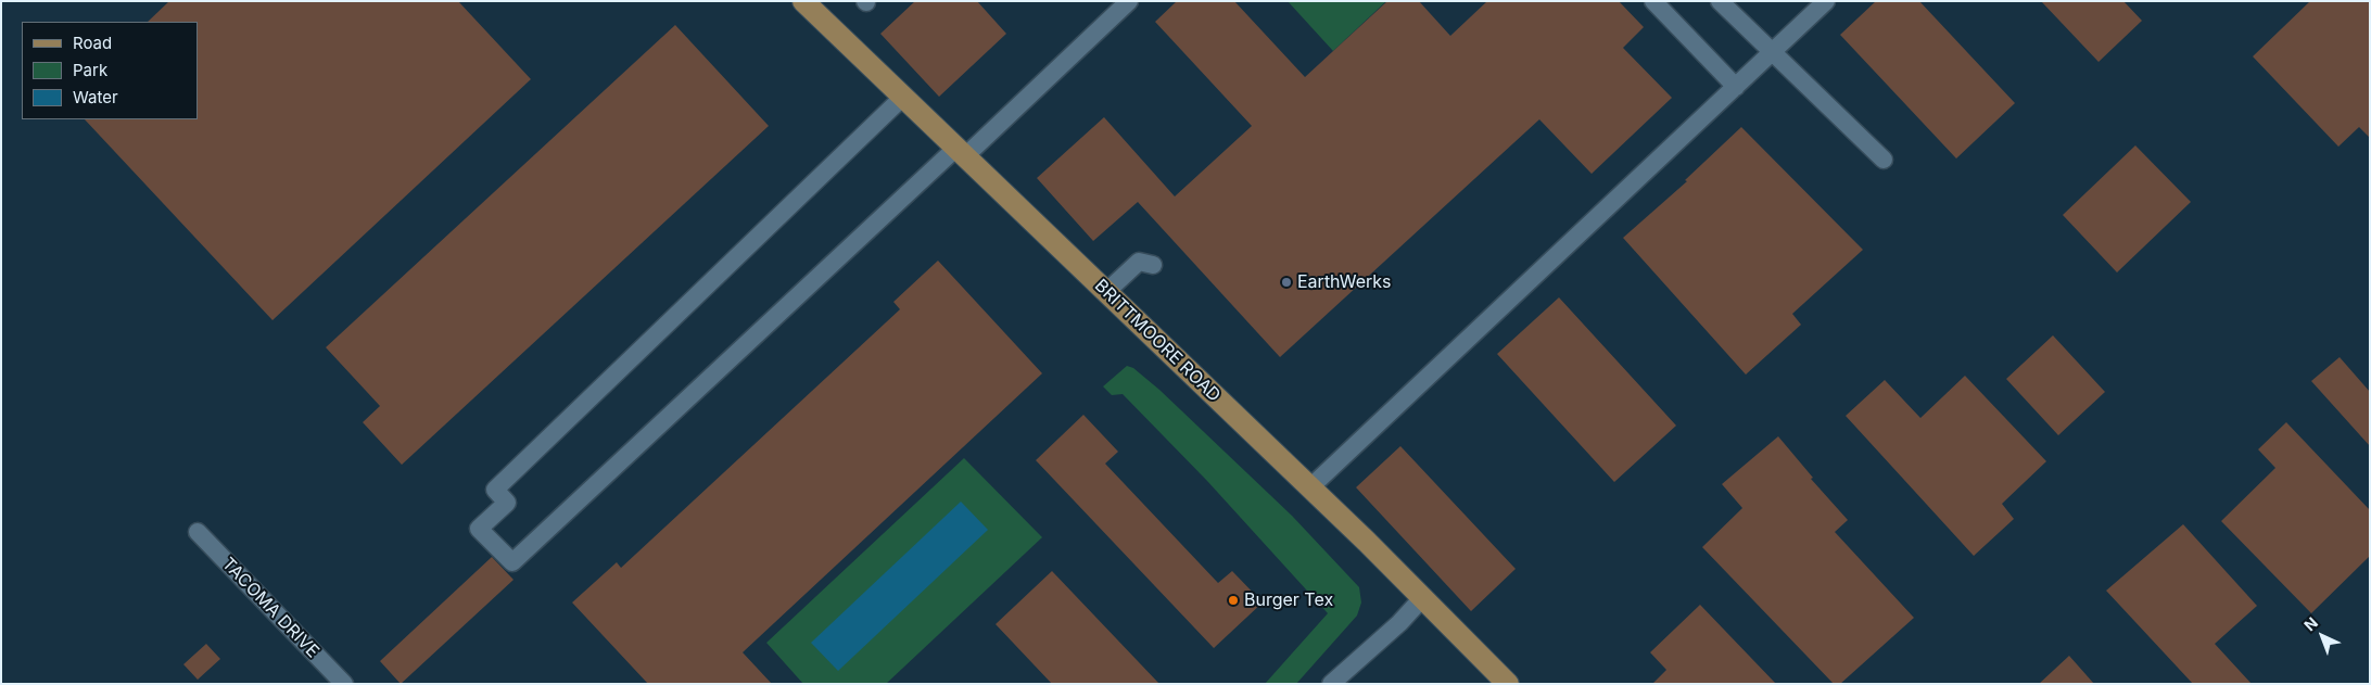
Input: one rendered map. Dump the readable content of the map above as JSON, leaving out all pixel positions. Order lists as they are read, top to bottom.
{
  "streets": {
    "main road": ["BRITTMOORE ROAD"],
    "street": ["TACOMA DRIVE"]
  },
  "places": ["EarthWerks", "Burger Tex"],
  "legend": ["Road", "Park", "Water"],
  "north": "top left"
}
